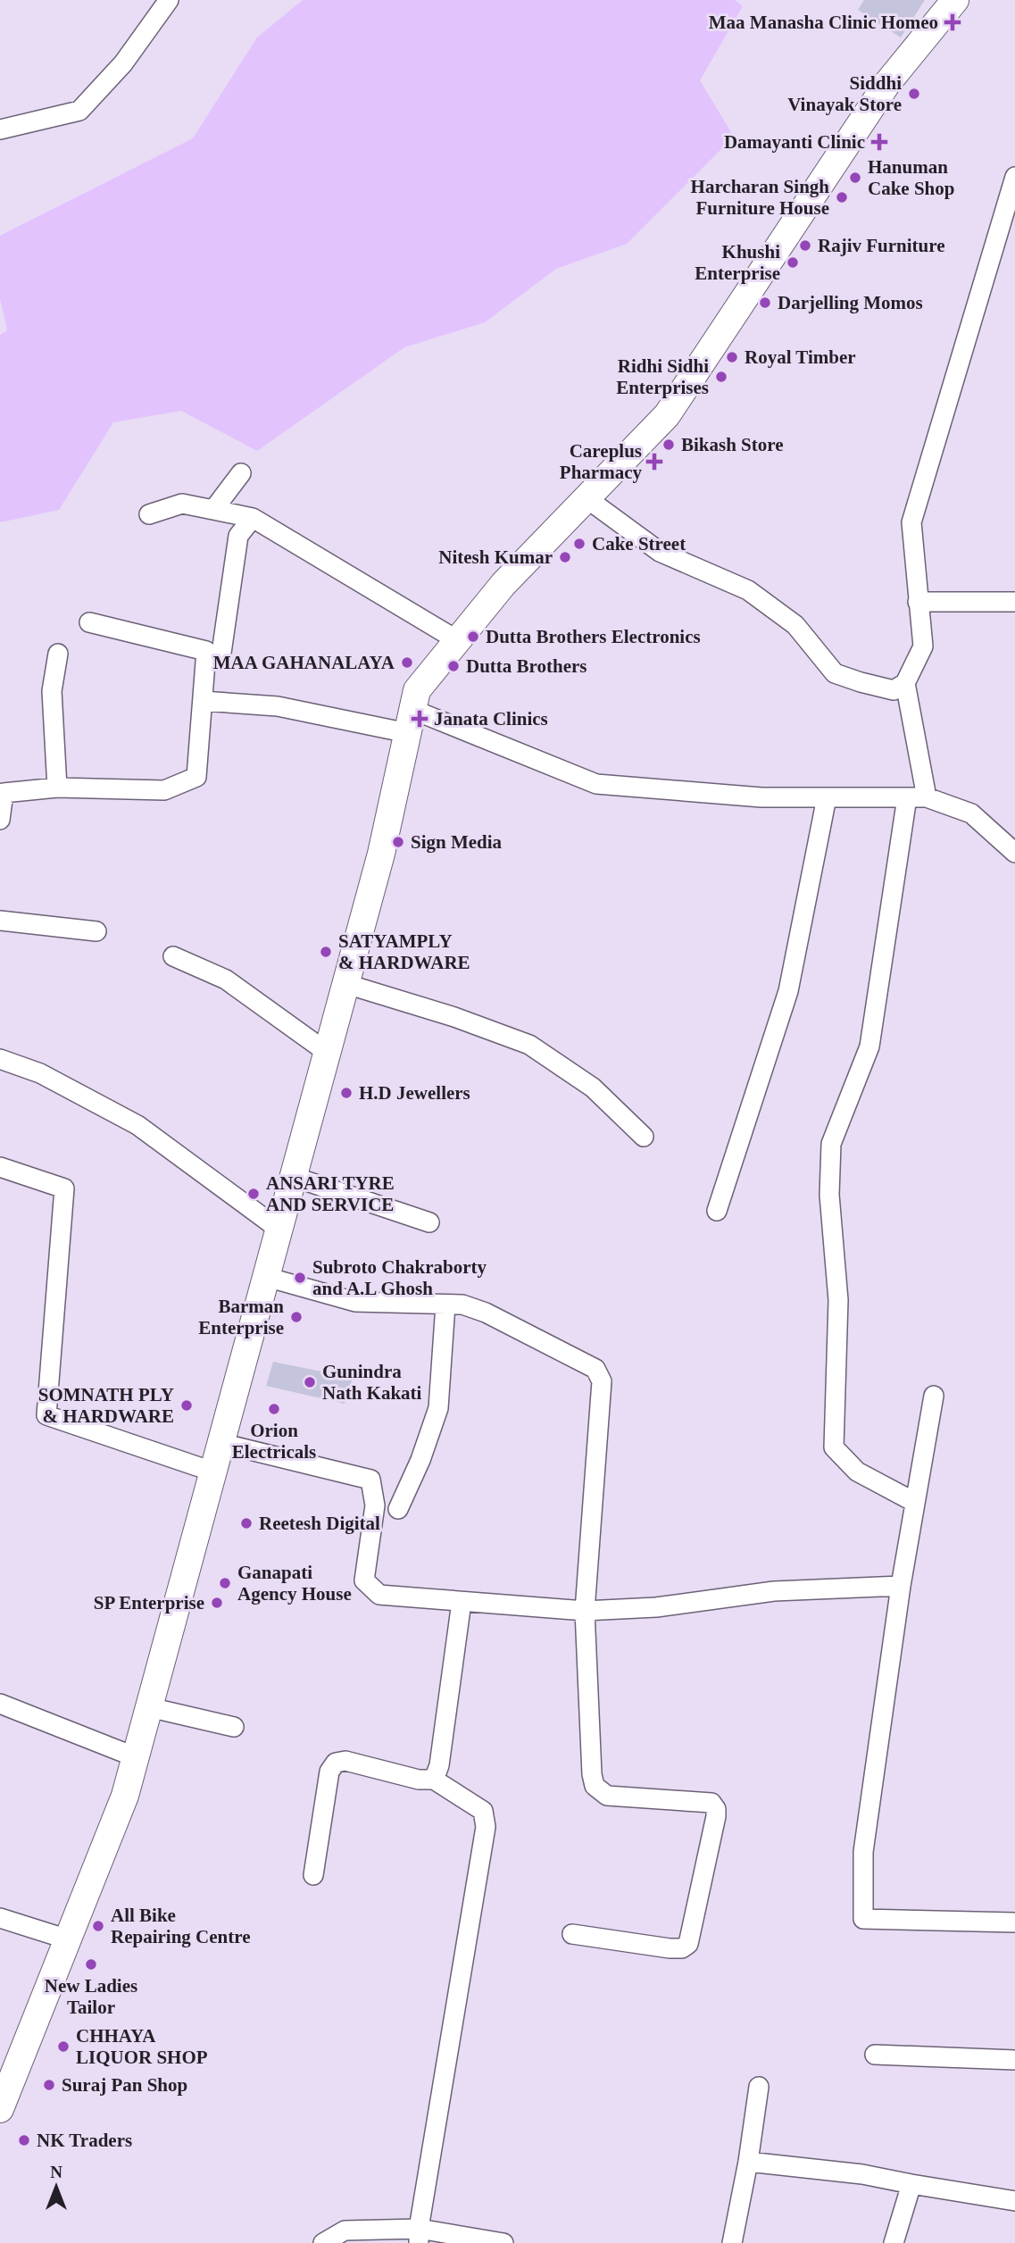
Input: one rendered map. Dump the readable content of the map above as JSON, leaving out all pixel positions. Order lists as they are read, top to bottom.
{
  "places": {
    "health": [
      "Maa Manasha Clinic Homeo",
      "Damayanti Clinic",
      "Careplus Pharmacy",
      "Janata Clinics"
    ],
    "other": [
      "Siddhi Vinayak Store",
      "Hanuman Cake Shop",
      "Harcharan Singh Furniture House",
      "Rajiv Furniture",
      "Khushi Enterprise",
      "Darjelling Momos",
      "Royal Timber",
      "Ridhi Sidhi Enterprises",
      "Bikash Store",
      "Cake Street",
      "Nitesh Kumar",
      "Dutta Brothers Electronics",
      "MAA GAHANALAYA",
      "Dutta Brothers",
      "Sign Media",
      "SATYAMPLY & HARDWARE",
      "H.D Jewellers",
      "ANSARI TYRE AND SERVICE",
      "Subroto Chakraborty and A.L Ghosh",
      "Barman Enterprise",
      "Gunindra Nath Kakati",
      "SOMNATH PLY & HARDWARE",
      "Orion Electricals",
      "Reetesh Digital",
      "Ganapati Agency House",
      "SP Enterprise",
      "All Bike Repairing Centre",
      "New Ladies Tailor",
      "CHHAYA LIQUOR SHOP",
      "Suraj Pan Shop",
      "NK Traders"
    ]
  },
  "north": "top"
}
